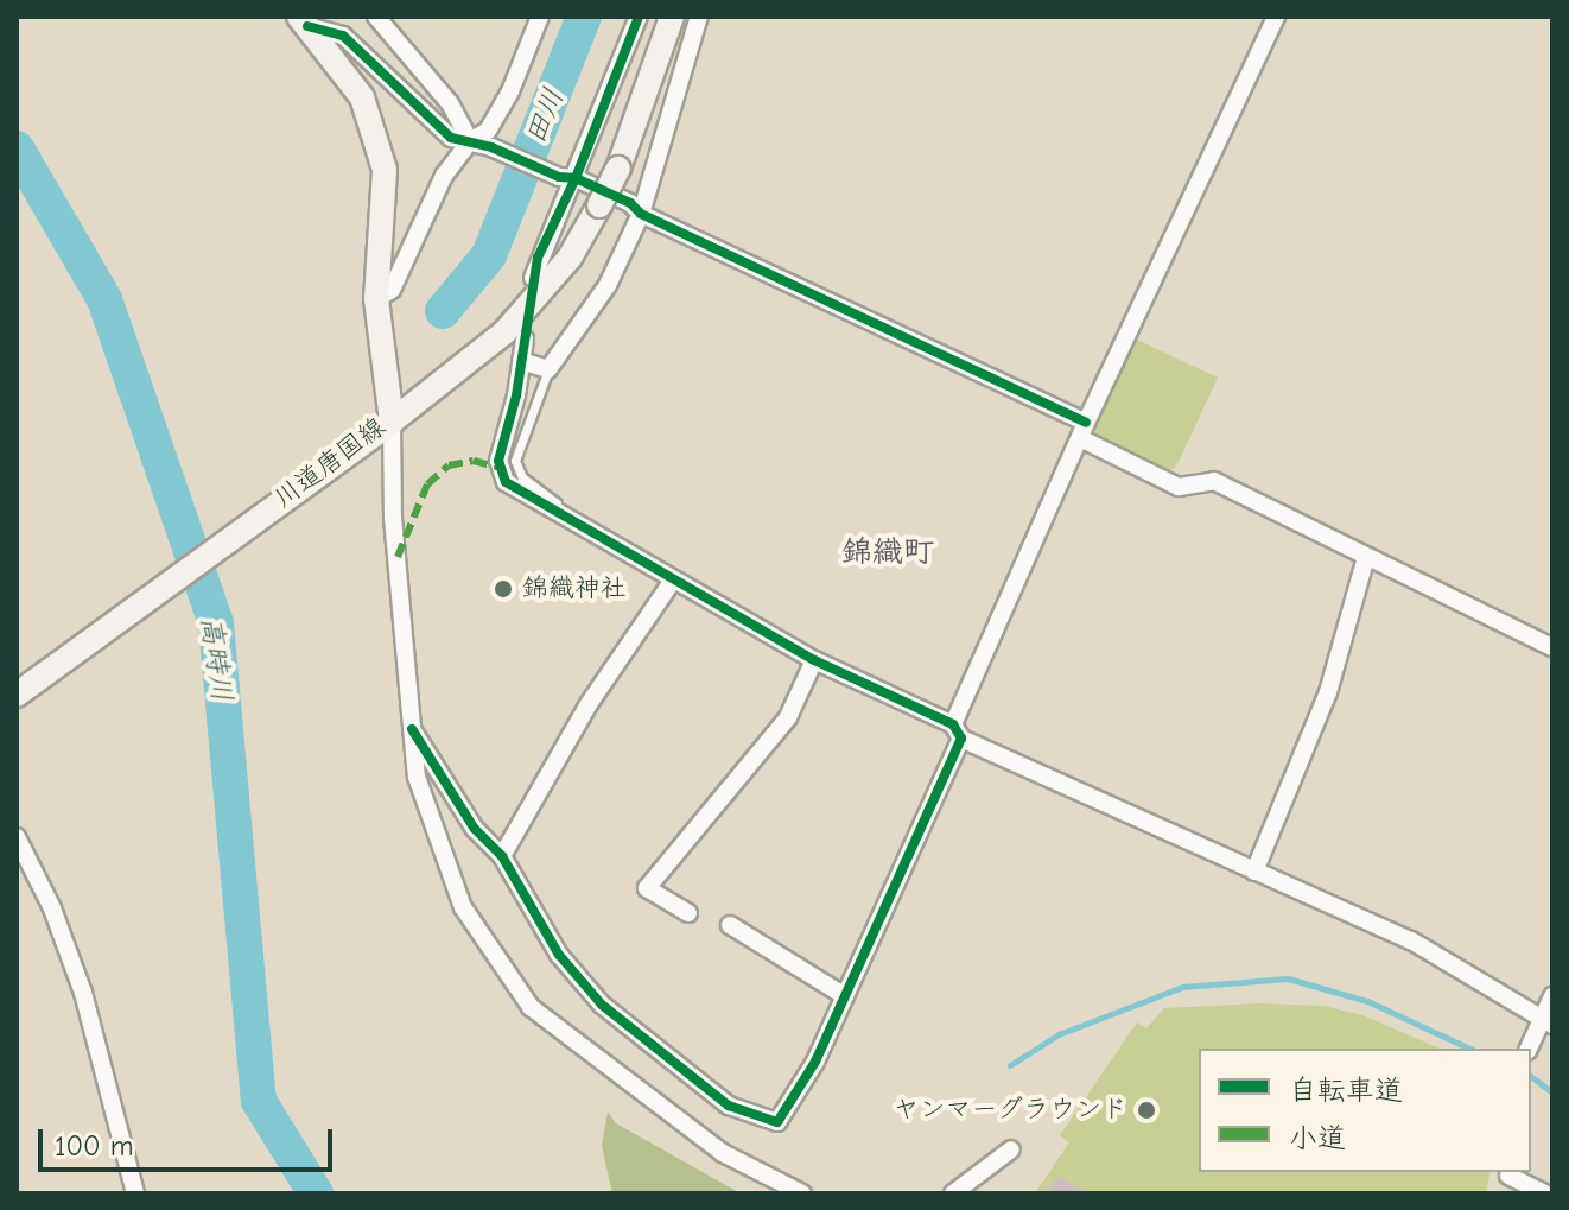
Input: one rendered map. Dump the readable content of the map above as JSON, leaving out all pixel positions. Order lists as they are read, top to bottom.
{
  "streets": {
    "main road": ["川道唐国線"]
  },
  "districts": ["錦織町"],
  "water": ["田川", "高時川"],
  "places": ["錦織神社", "ヤンマーグラウンド"],
  "legend": ["自転車道", "小道"],
  "scale_bar": "100 m"
}
